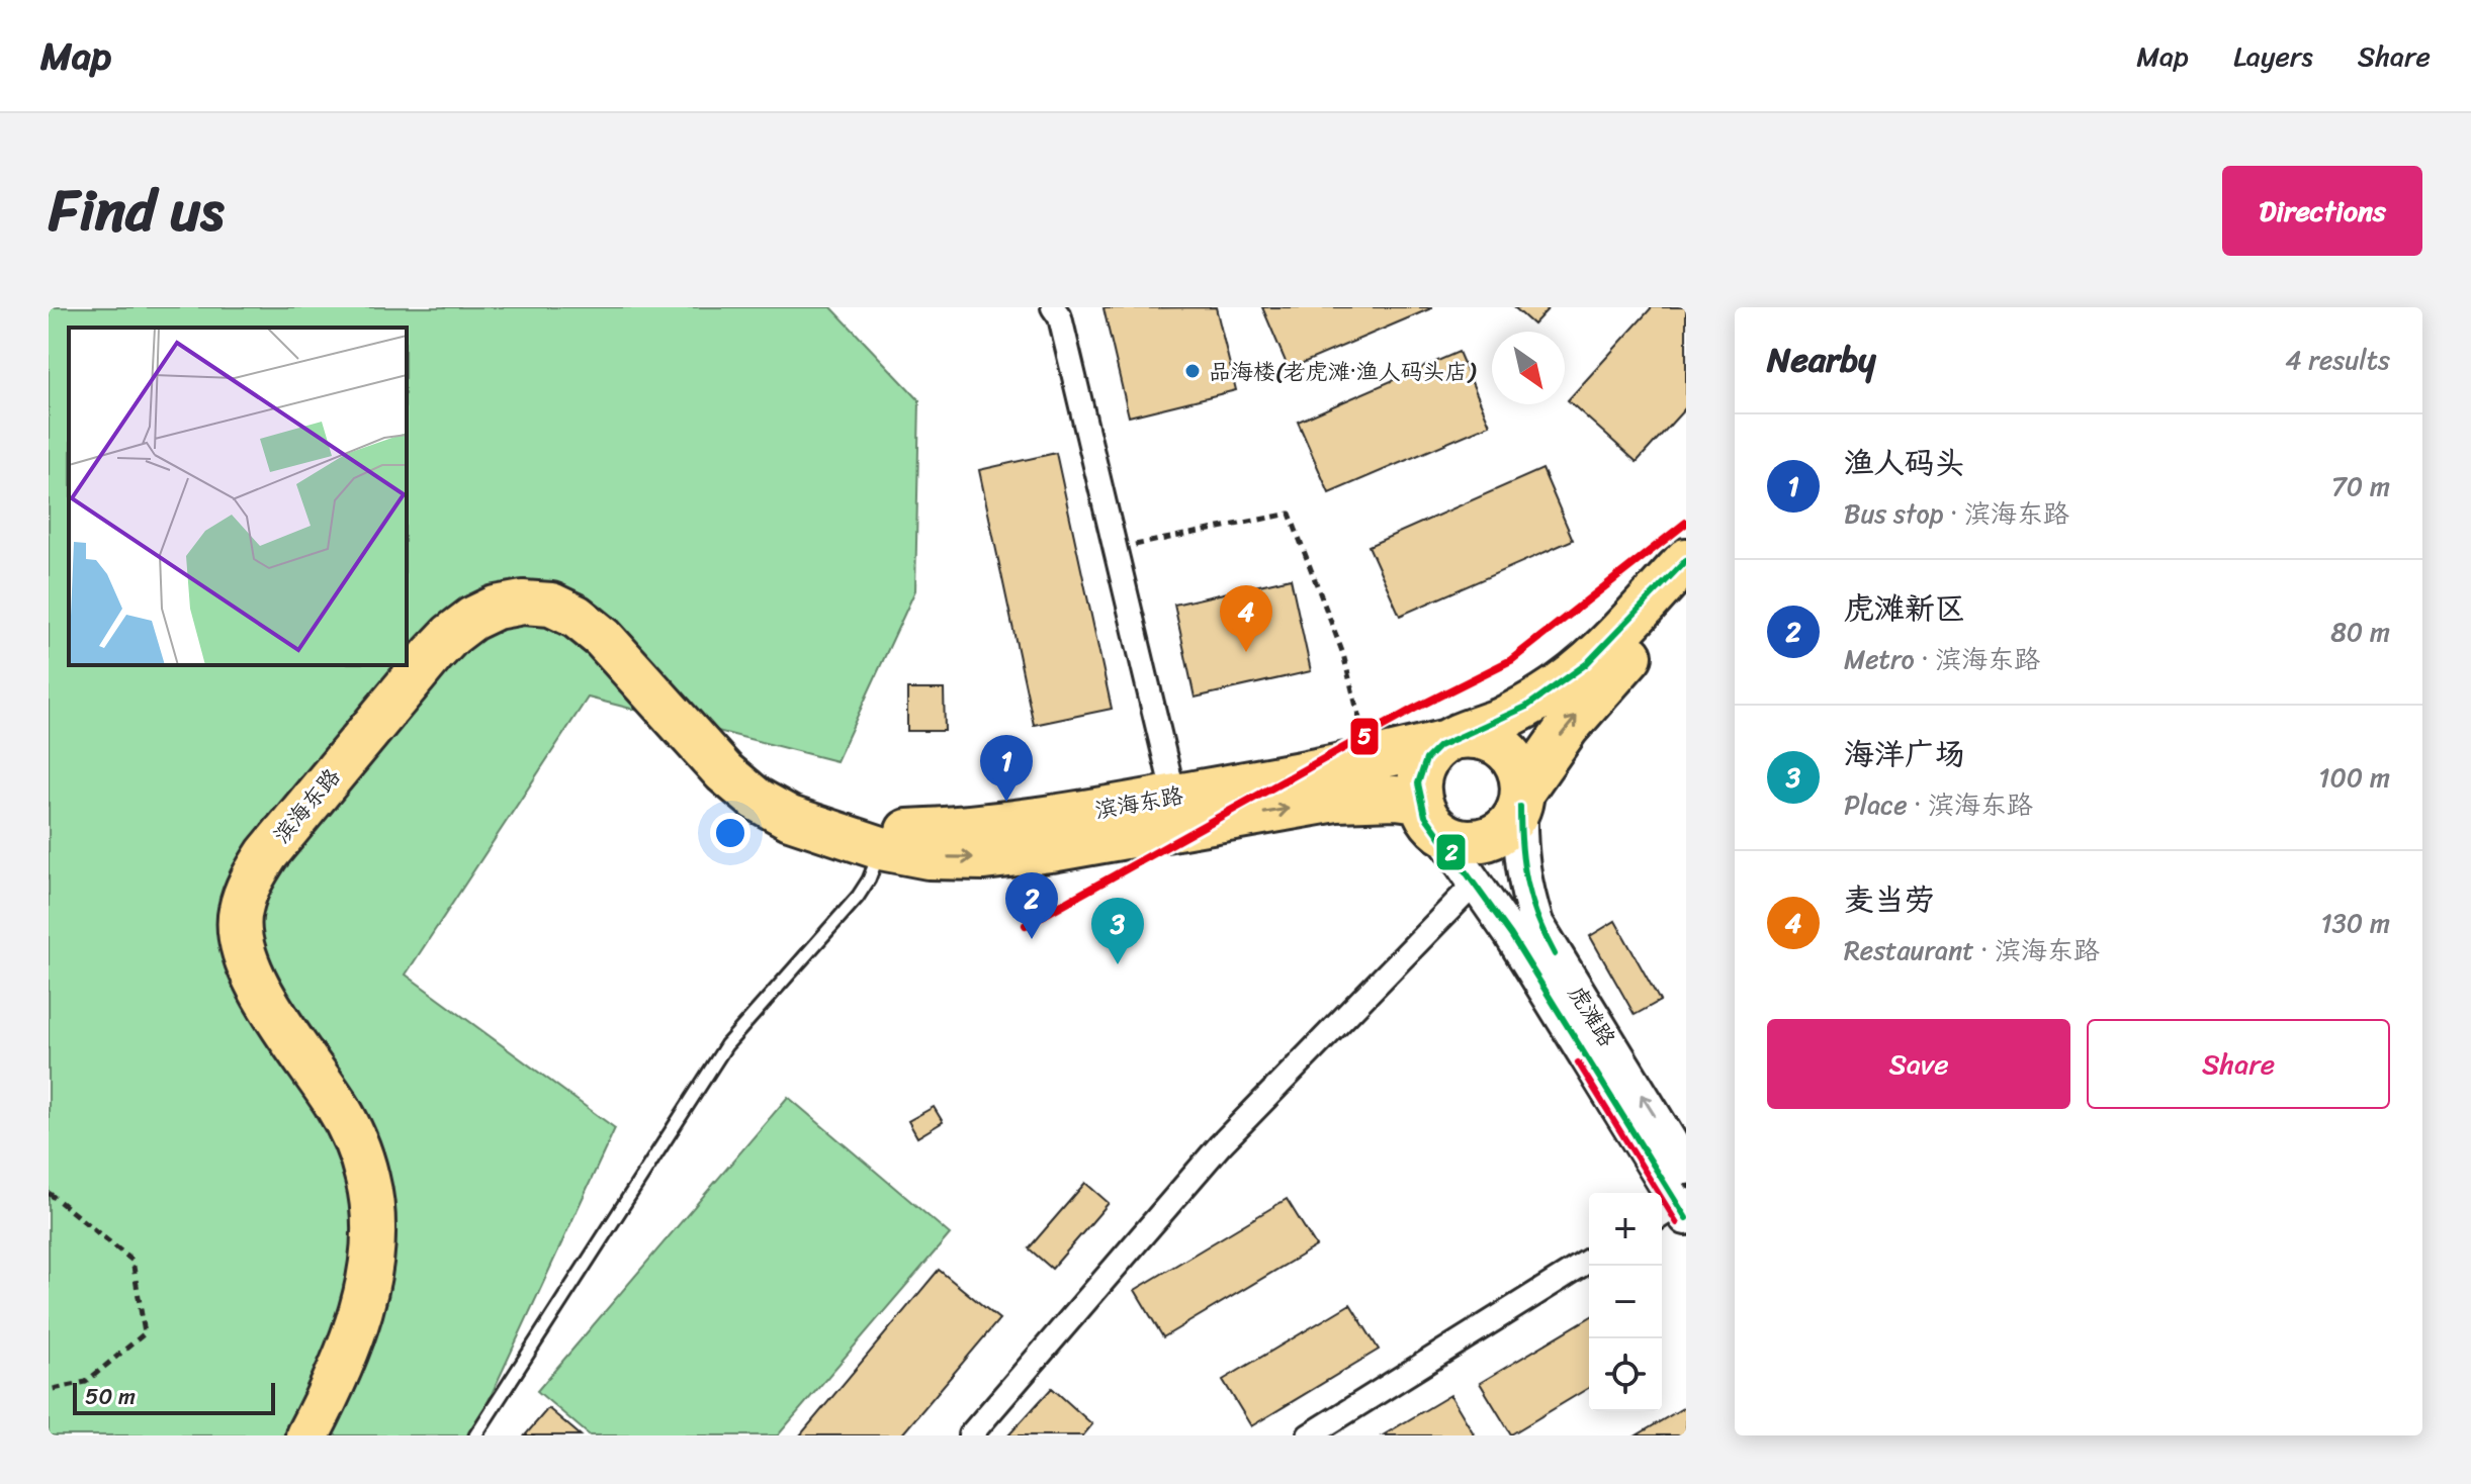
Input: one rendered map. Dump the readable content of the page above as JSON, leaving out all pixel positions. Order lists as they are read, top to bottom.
{
  "streets": {
    "highway": ["滨海东路"],
    "main road": ["虎滩路"]
  },
  "crossings": [
    ["滨海东路", "虎滩路"]
  ],
  "places": ["品海楼(老虎滩·渔人码头店)"],
  "lines": ["transit line 5", "transit line 2"],
  "scale_bar": "50 m",
  "north": "bottom right",
  "page": {
    "header": "Map",
    "nav": ["Map", "Layers", "Share"],
    "title": "Find us",
    "buttons": [
      "Directions",
      ["Save", "Share"]
    ],
    "heading": ["Nearby", "4 results"],
    "list": [
      {
        "mark": "1",
        "name": "渔人码头",
        "note": "Bus stop · 滨海东路",
        "value": "70 m"
      },
      {
        "mark": "2",
        "name": "虎滩新区",
        "note": "Metro · 滨海东路",
        "value": "80 m"
      },
      {
        "mark": "3",
        "name": "海洋广场",
        "note": "Place · 滨海东路",
        "value": "100 m"
      },
      {
        "mark": "4",
        "name": "麦当劳",
        "note": "Restaurant · 滨海东路",
        "value": "130 m"
      }
    ],
    "pins": [
      "4",
      "1",
      "2",
      "3"
    ],
    "map_buttons": ["+", "−"],
    "scale": "50 m"
  }
}
